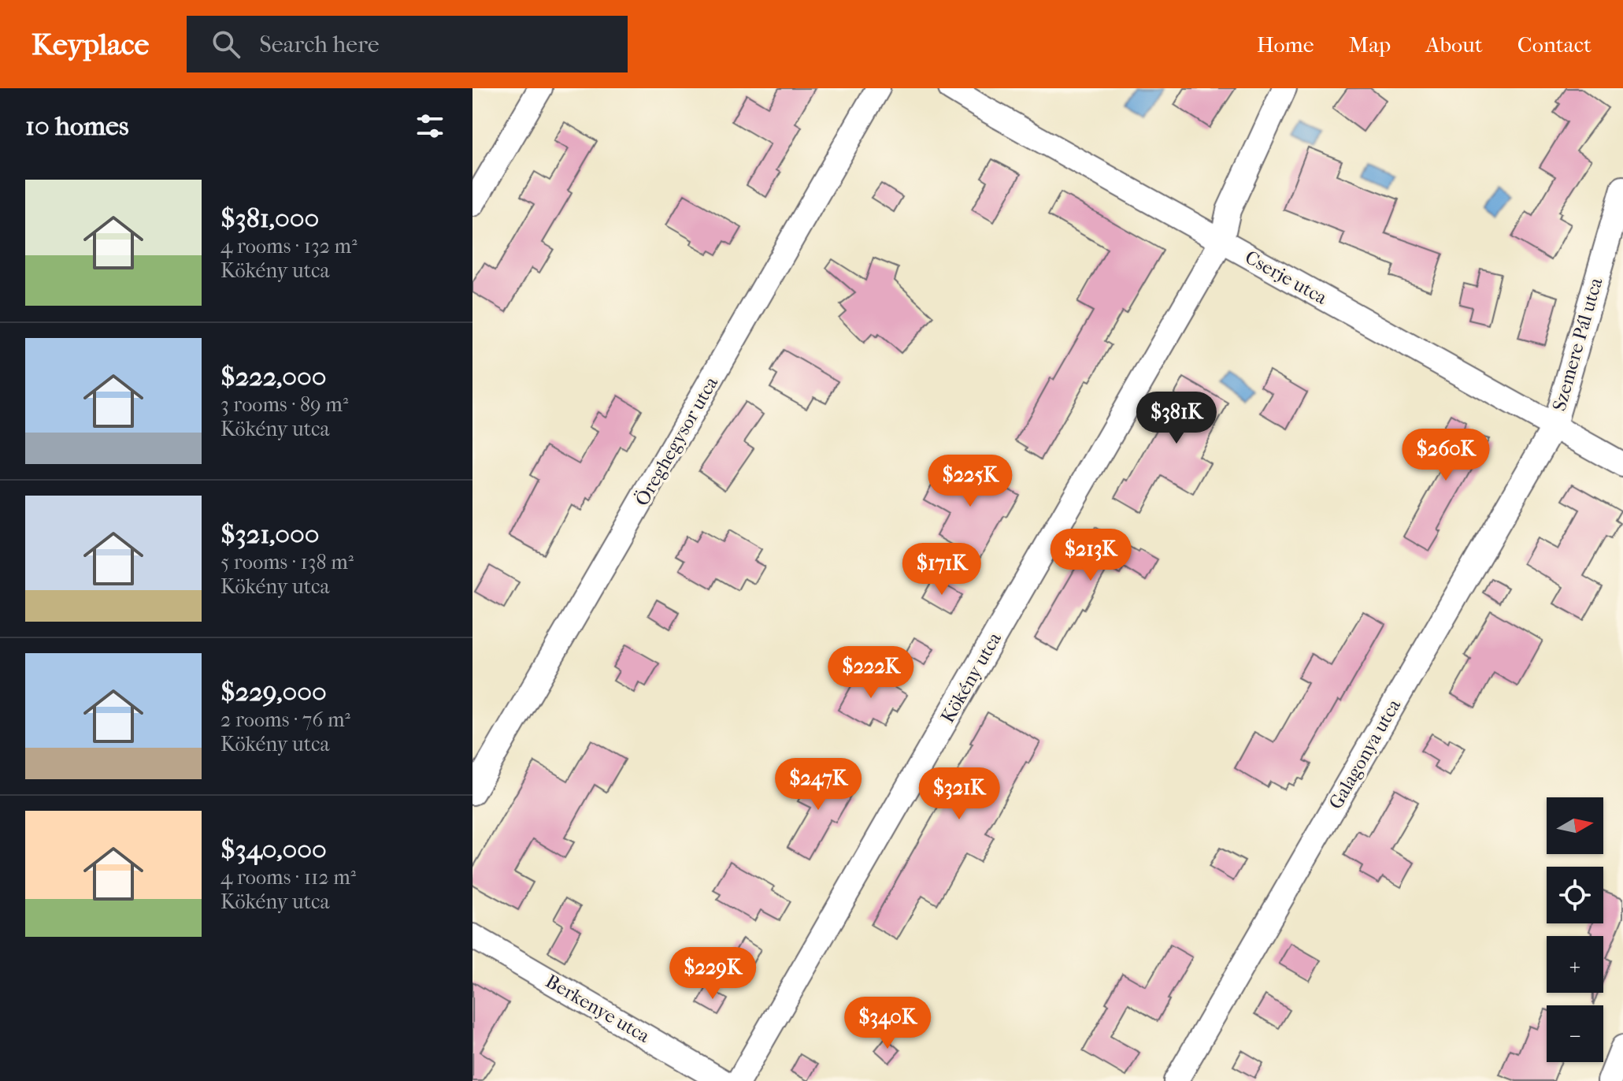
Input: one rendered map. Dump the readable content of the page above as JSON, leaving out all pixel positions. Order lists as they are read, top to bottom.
{
  "streets": {
    "street": [
      "Cserje utca",
      "Szemere Pál utca",
      "Öreghegysor utca",
      "Kökény utca",
      "Galagonya utca",
      "Berkenye utca"
    ]
  },
  "crossings": [
    ["Cserje utca", "Szemere Pál utca"],
    ["Cserje utca", "Kökény utca"],
    ["Cserje utca", "Galagonya utca"],
    ["Szemere Pál utca", "Galagonya utca"]
  ],
  "north": "right",
  "page": {
    "header": "Keyplace",
    "search": "Search here",
    "nav": [
      "Home",
      "Map",
      "About",
      "Contact"
    ],
    "heading": "10 homes",
    "list": [
      {
        "name": "$381,000",
        "note": "4 rooms · 132 m² · Kökény utca"
      },
      {
        "name": "$222,000",
        "note": "3 rooms · 89 m² · Kökény utca"
      },
      {
        "name": "$321,000",
        "note": "5 rooms · 138 m² · Kökény utca"
      },
      {
        "name": "$229,000",
        "note": "2 rooms · 76 m² · Kökény utca"
      },
      {
        "name": "$340,000",
        "note": "4 rooms · 112 m² · Kökény utca"
      }
    ],
    "price": [
      "$381K",
      "$260K",
      "$225K",
      "$213K",
      "$171K",
      "$222K",
      "$247K",
      "$321K",
      "$229K",
      "$340K"
    ],
    "map_buttons": ["+", "−"]
  }
}
